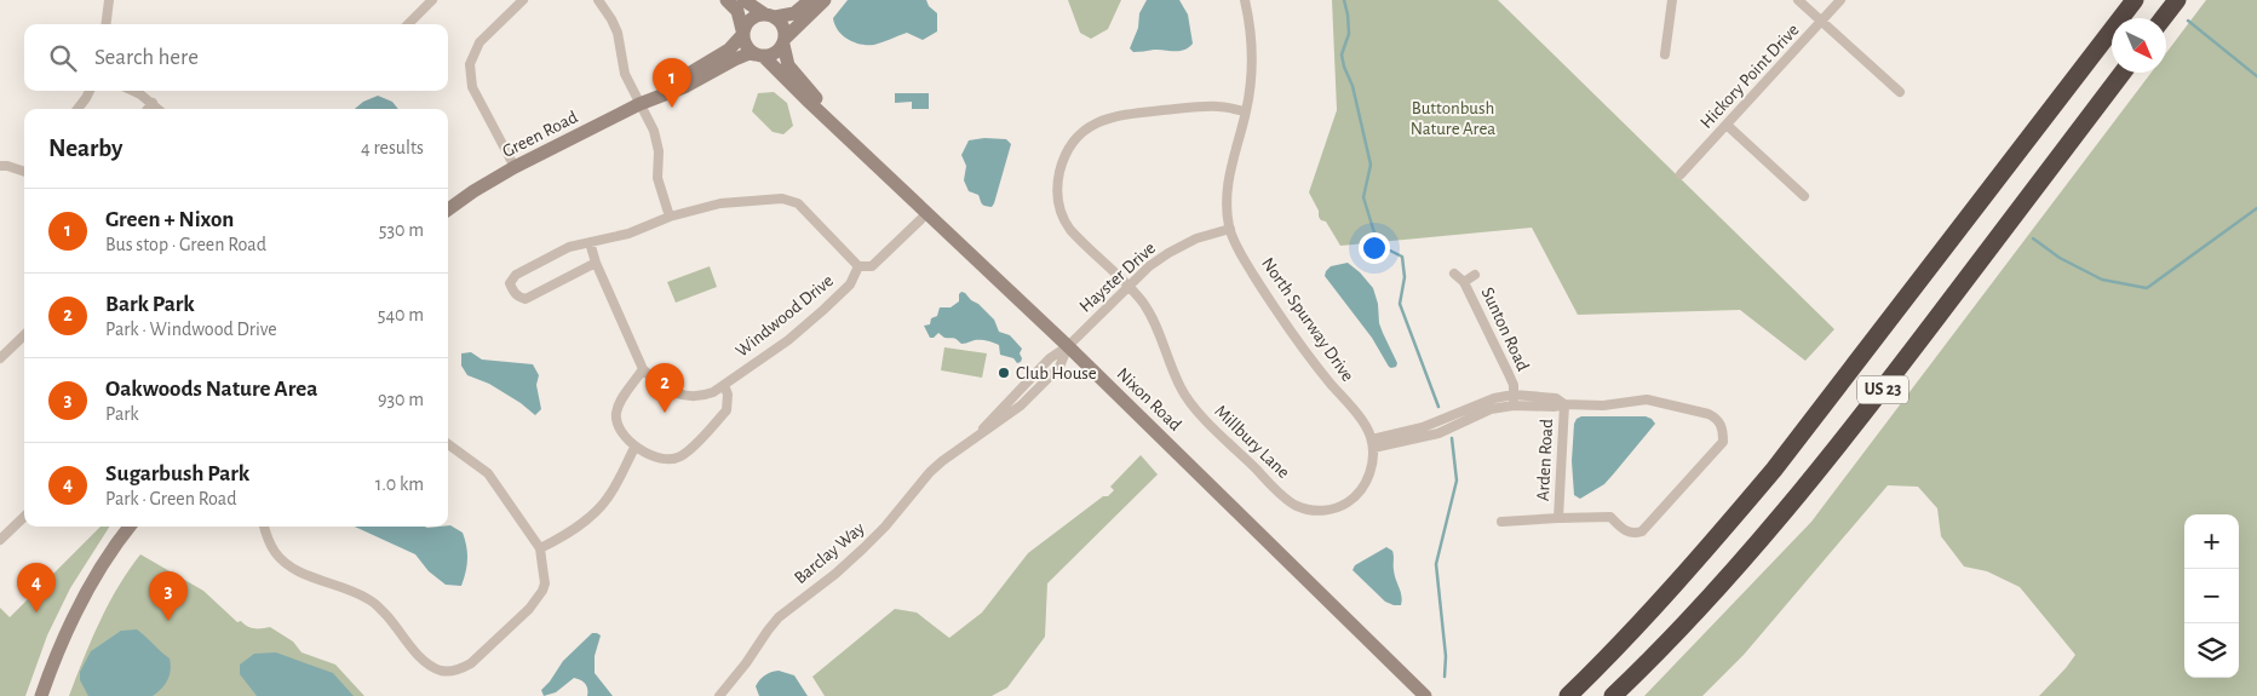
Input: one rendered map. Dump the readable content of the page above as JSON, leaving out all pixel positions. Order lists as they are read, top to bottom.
{
  "streets": {
    "highway": ["US 23"],
    "main road": ["Green Road", "Nixon Road"],
    "street": [
      "Hickory Point Drive",
      "Hayster Drive",
      "Windwood Drive",
      "North Spurway Drive",
      "Sunton Road",
      "Millbury Lane",
      "Arden Road",
      "Barclay Way"
    ]
  },
  "crossings": [
    ["Green Road", "Nixon Road"],
    ["Hayster Drive", "North Spurway Drive"],
    ["Hayster Drive", "Nixon Road"],
    ["Hayster Drive", "Millbury Lane"],
    ["Hayster Drive", "Barclay Way"],
    ["North Spurway Drive", "Millbury Lane"],
    ["Nixon Road", "Barclay Way"]
  ],
  "parks": ["Buttonbush Nature Area"],
  "places": ["Club House"],
  "north": "bottom right",
  "page": {
    "search": "Search here",
    "pins": [
      "1",
      "2",
      "4",
      "3"
    ],
    "heading": ["Nearby", "4 results"],
    "list": [
      {
        "mark": "1",
        "name": "Green + Nixon",
        "note": "Bus stop · Green Road",
        "value": "530 m"
      },
      {
        "mark": "2",
        "name": "Bark Park",
        "note": "Park · Windwood Drive",
        "value": "540 m"
      },
      {
        "mark": "3",
        "name": "Oakwoods Nature Area",
        "note": "Park",
        "value": "930 m"
      },
      {
        "mark": "4",
        "name": "Sugarbush Park",
        "note": "Park · Green Road",
        "value": "1.0 km"
      }
    ],
    "map_buttons": ["+", "−"]
  }
}
